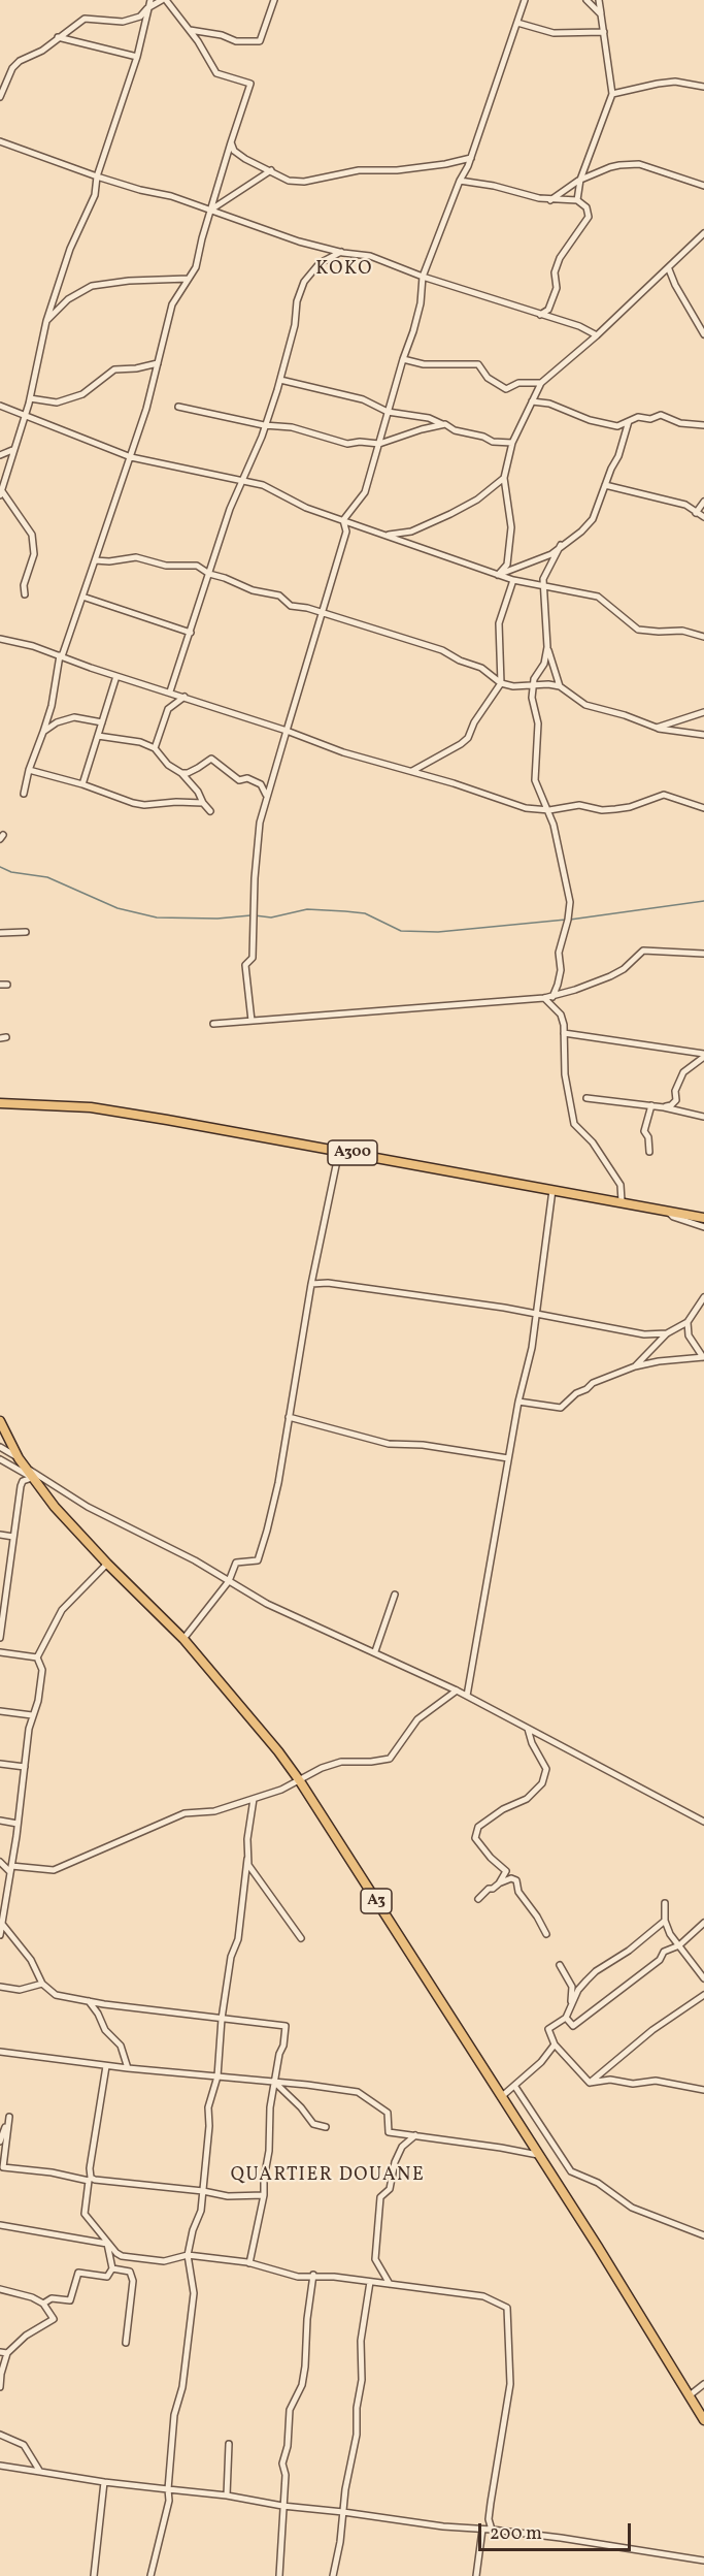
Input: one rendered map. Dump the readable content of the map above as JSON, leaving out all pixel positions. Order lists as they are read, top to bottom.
{
  "streets": {
    "highway": ["A300", "A3"]
  },
  "districts": ["KOKO", "QUARTIER DOUANE"],
  "scale_bar": "200 m"
}
